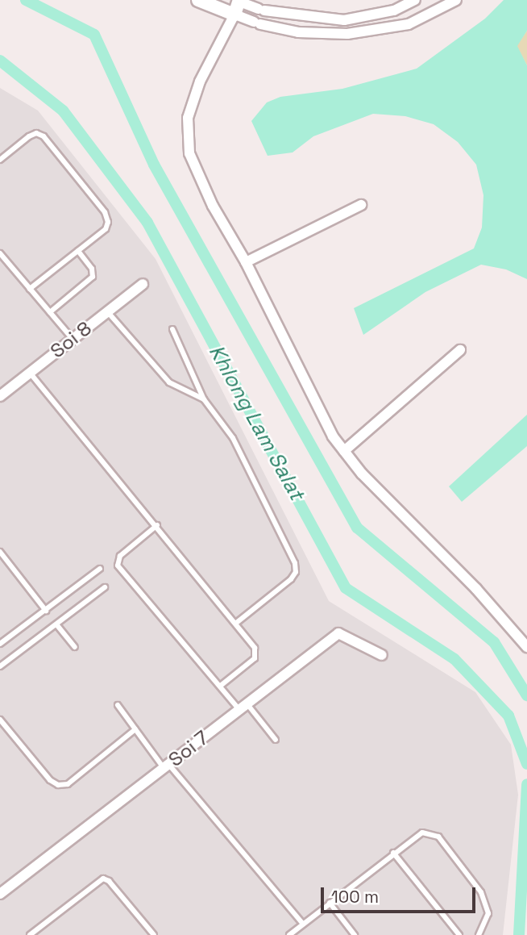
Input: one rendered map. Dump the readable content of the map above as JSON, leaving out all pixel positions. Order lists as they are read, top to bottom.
{
  "streets": {
    "street": ["Soi 8", "Soi 7"]
  },
  "water": ["Khlong Lam Salat"],
  "scale_bar": "100 m"
}
